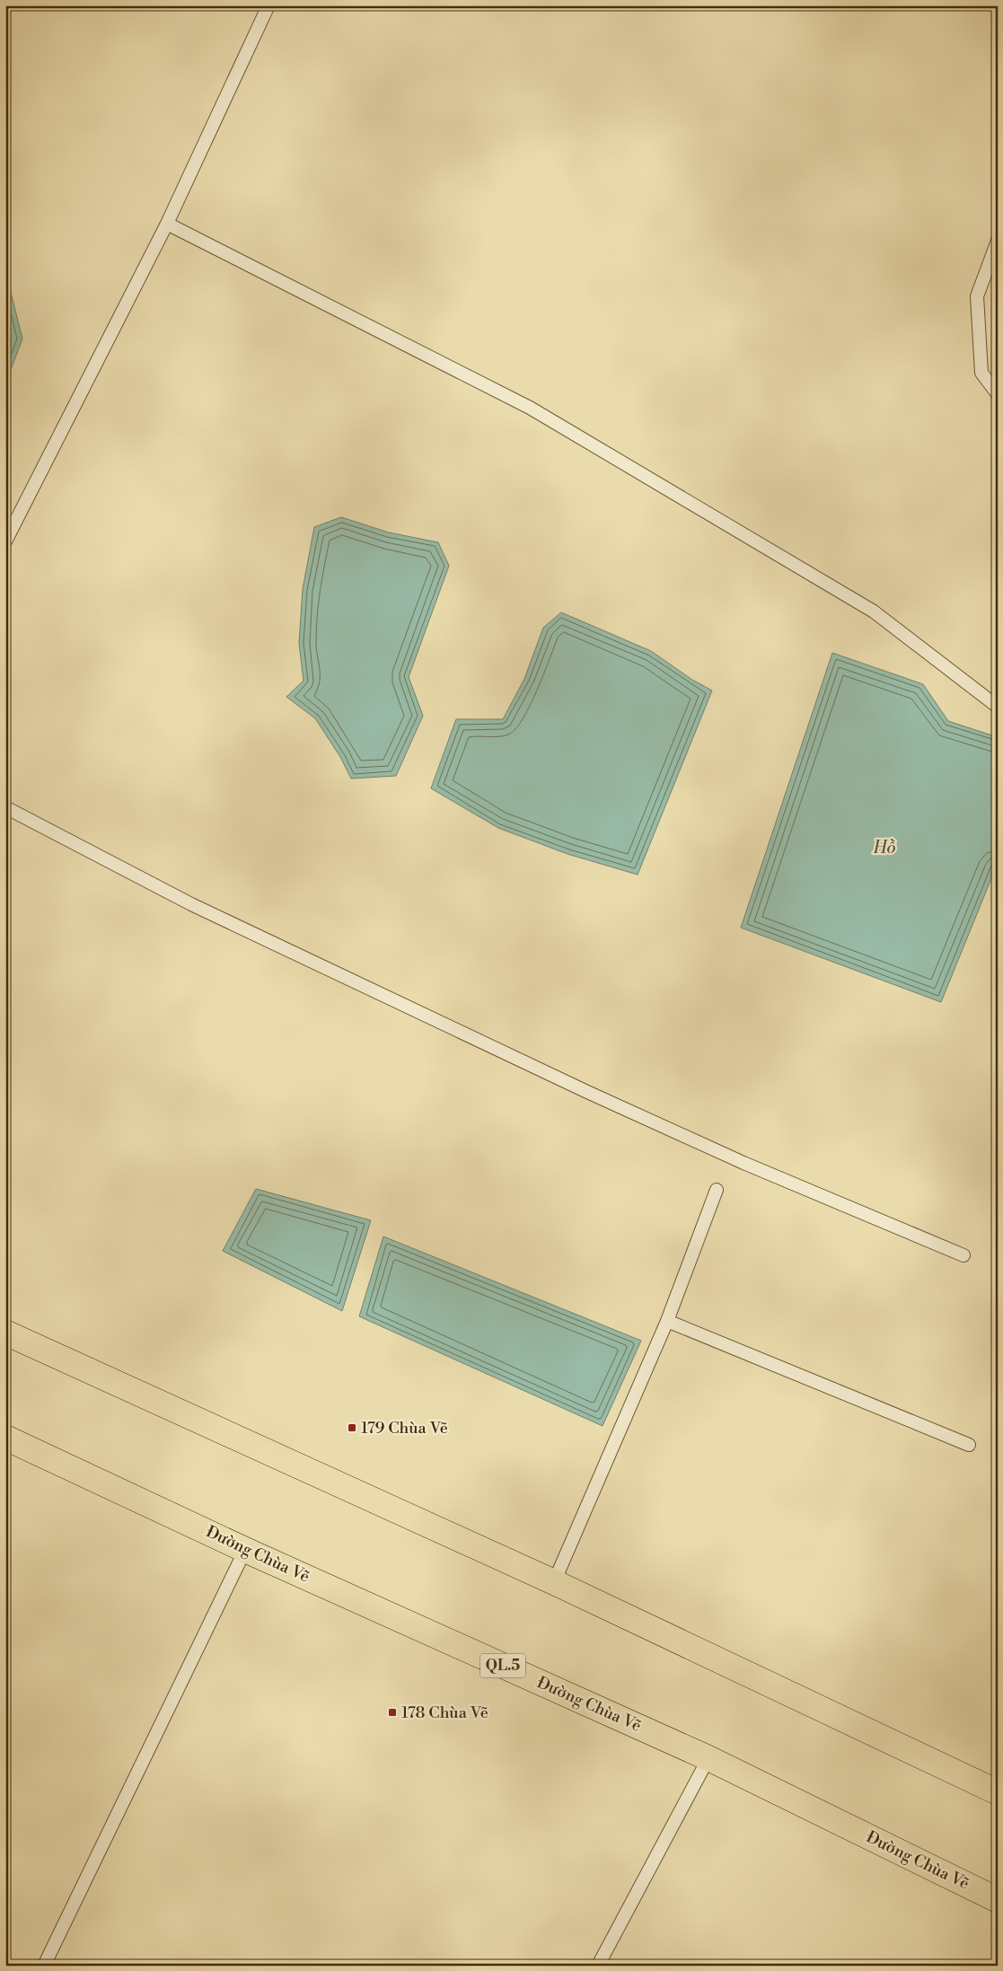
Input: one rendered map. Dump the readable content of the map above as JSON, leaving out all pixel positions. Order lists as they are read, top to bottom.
{
  "streets": {
    "highway": ["Đường Chùa Vẽ", "QL.5"]
  },
  "water": ["Hồ"],
  "places": {
    "transit": ["179 Chùa Vẽ", "178 Chùa Vẽ"]
  }
}
